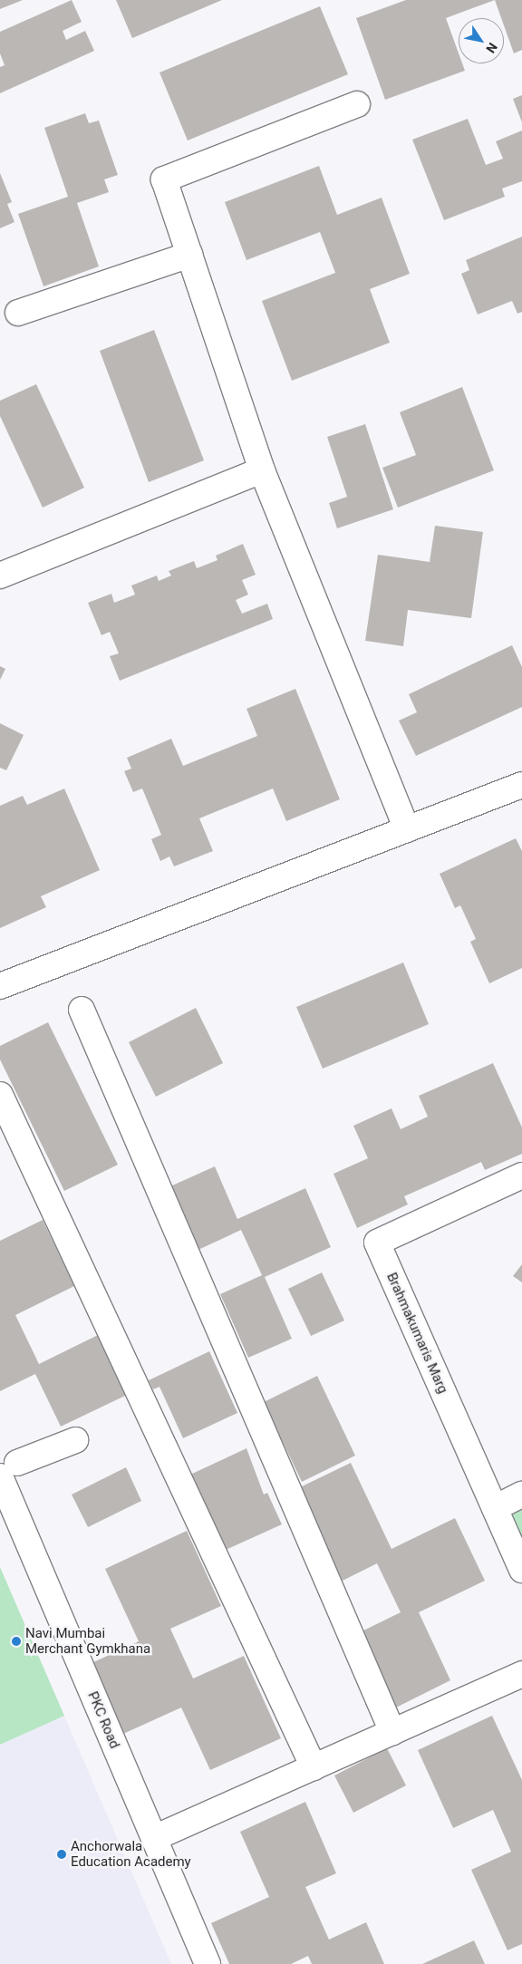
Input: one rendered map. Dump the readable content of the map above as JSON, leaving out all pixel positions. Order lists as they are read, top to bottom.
{
  "streets": {
    "street": ["Brahmakumaris Marg", "PKC Road"]
  },
  "places": ["Navi Mumbai Merchant Gymkhana", "Anchorwala Education Academy"],
  "north": "bottom right"
}
